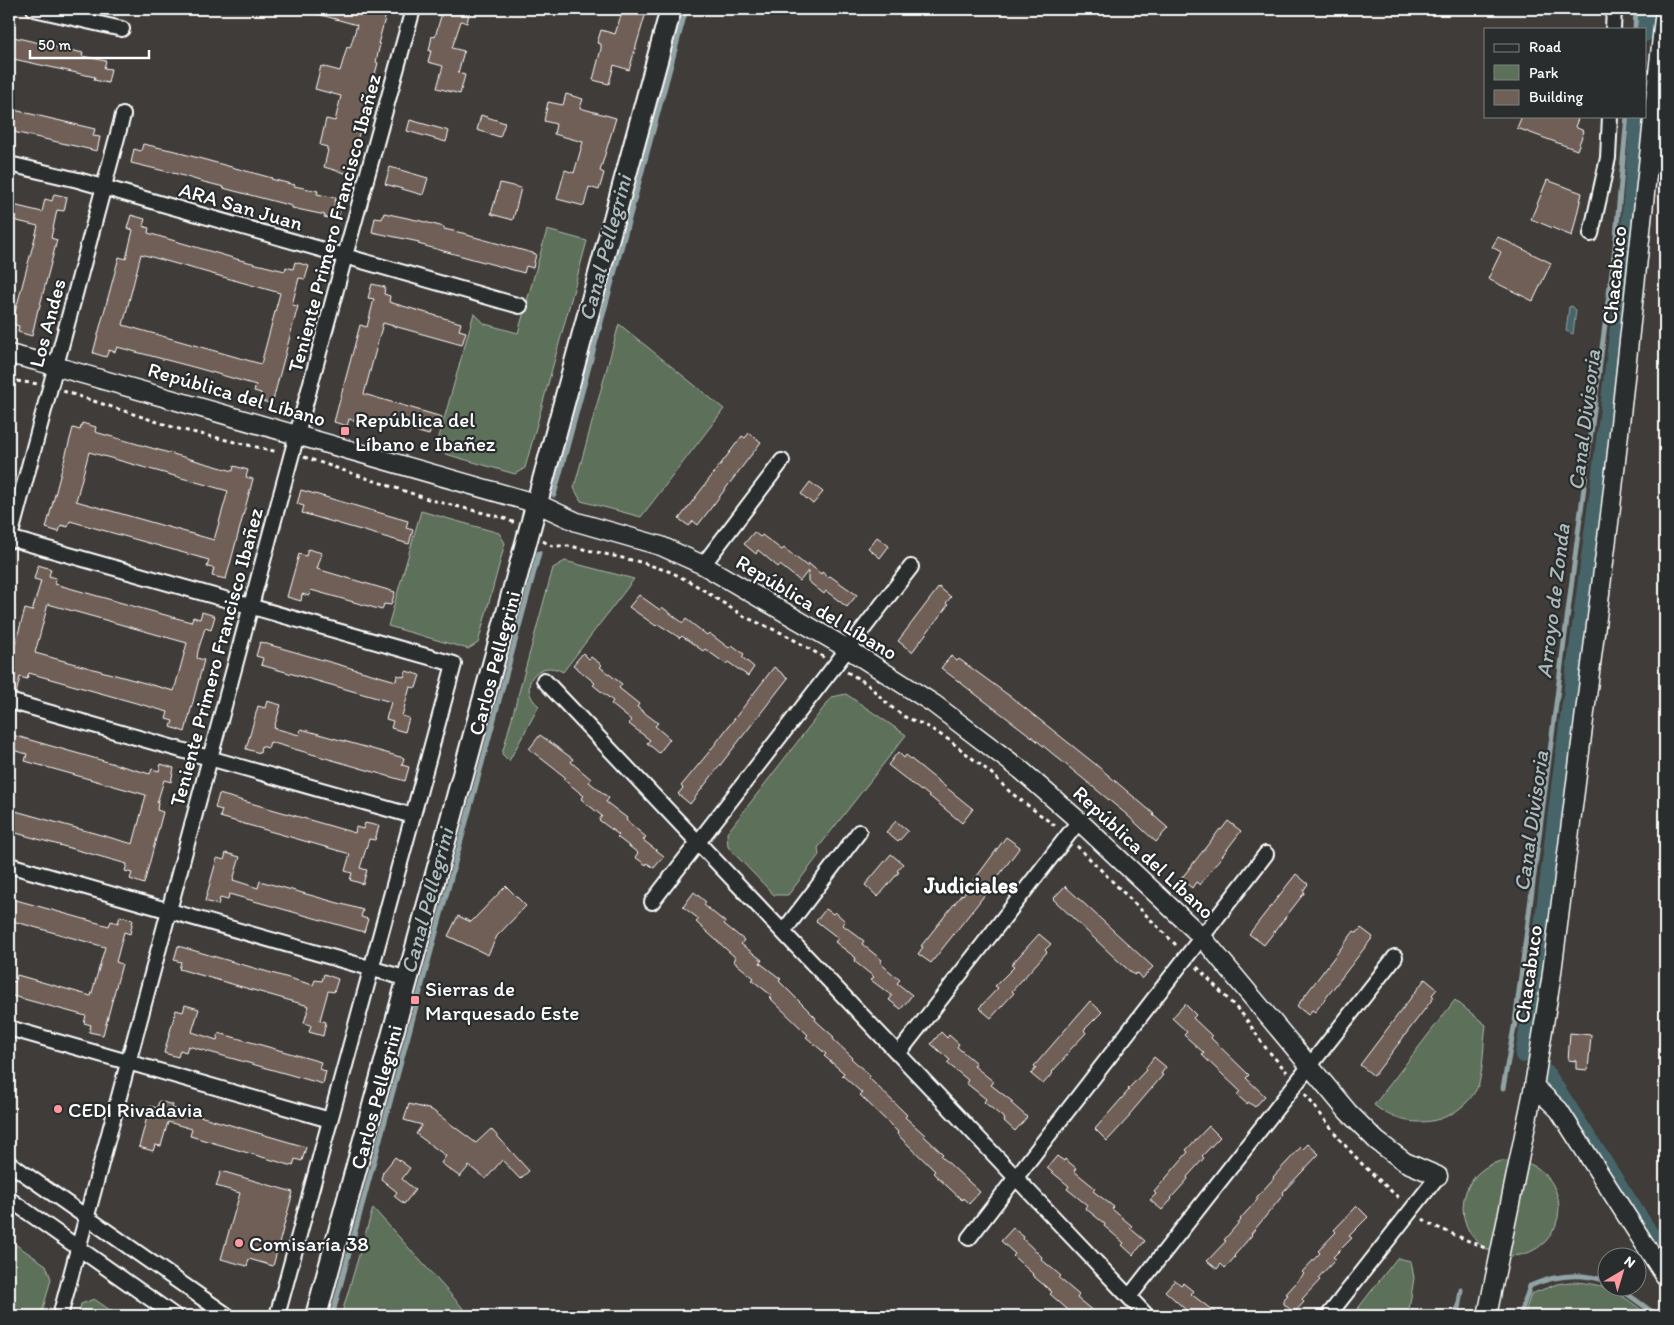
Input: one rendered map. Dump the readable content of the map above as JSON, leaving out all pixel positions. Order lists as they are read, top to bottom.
{
  "streets": {
    "main road": ["Carlos Pellegrini"],
    "street": [
      "ARA San Juan",
      "Teniente Primero Francisco Ibañez",
      "Chacabuco",
      "Los Andes",
      "República del Líbano"
    ]
  },
  "crossings": [
    ["ARA San Juan", "Teniente Primero Francisco Ibañez"],
    ["ARA San Juan", "Los Andes"],
    ["Teniente Primero Francisco Ibañez", "República del Líbano"],
    ["Teniente Primero Francisco Ibañez", "Carlos Pellegrini"],
    ["Los Andes", "República del Líbano"],
    ["República del Líbano", "Carlos Pellegrini"]
  ],
  "districts": ["Judiciales"],
  "water": ["Canal Pellegrini", "Canal Divisoria", "Arroyo de Zonda"],
  "places": {
    "transit": ["República del Líbano e Ibañez", "Sierras de Marquesado Este"],
    "other": ["CEDI Rivadavia", "Comisaría 38"]
  },
  "legend": ["Road", "Park", "Building"],
  "scale_bar": "50 m",
  "north": "top right"
}
